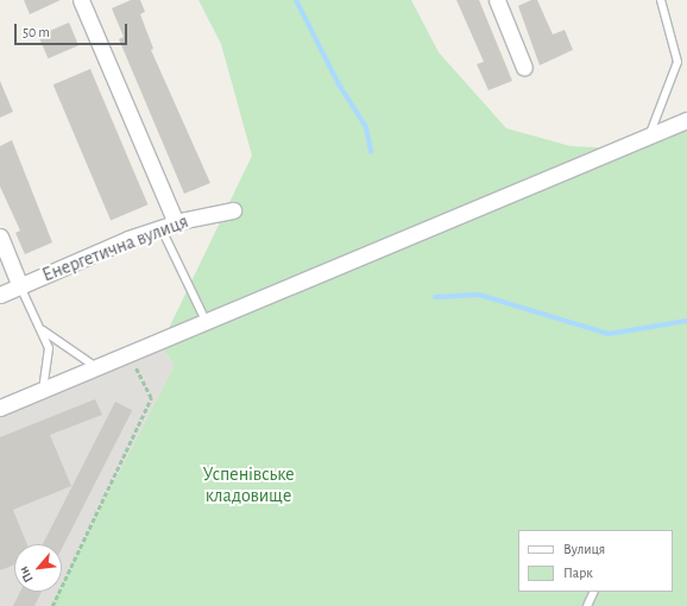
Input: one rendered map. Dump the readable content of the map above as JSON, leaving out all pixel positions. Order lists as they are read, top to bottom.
{
  "streets": {
    "street": ["Енергетична вулиця"]
  },
  "parks": ["Успенівське кладовище"],
  "legend": ["Вулиця", "Парк"],
  "scale_bar": "50 m",
  "north": "bottom left"
}
